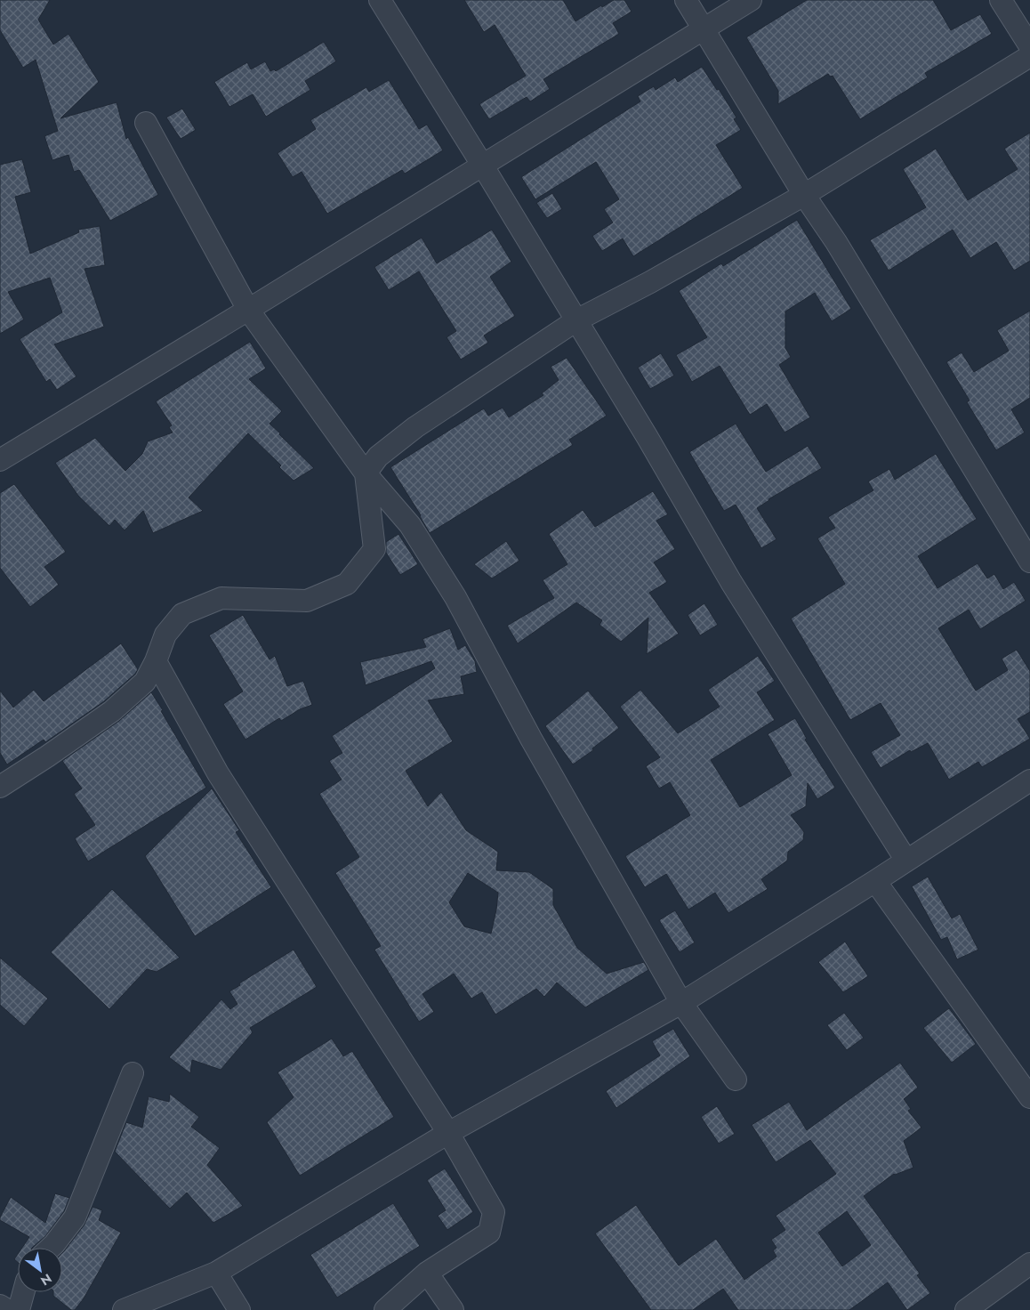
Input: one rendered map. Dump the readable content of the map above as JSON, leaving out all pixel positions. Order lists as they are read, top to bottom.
{
  "north": "bottom right"
}
